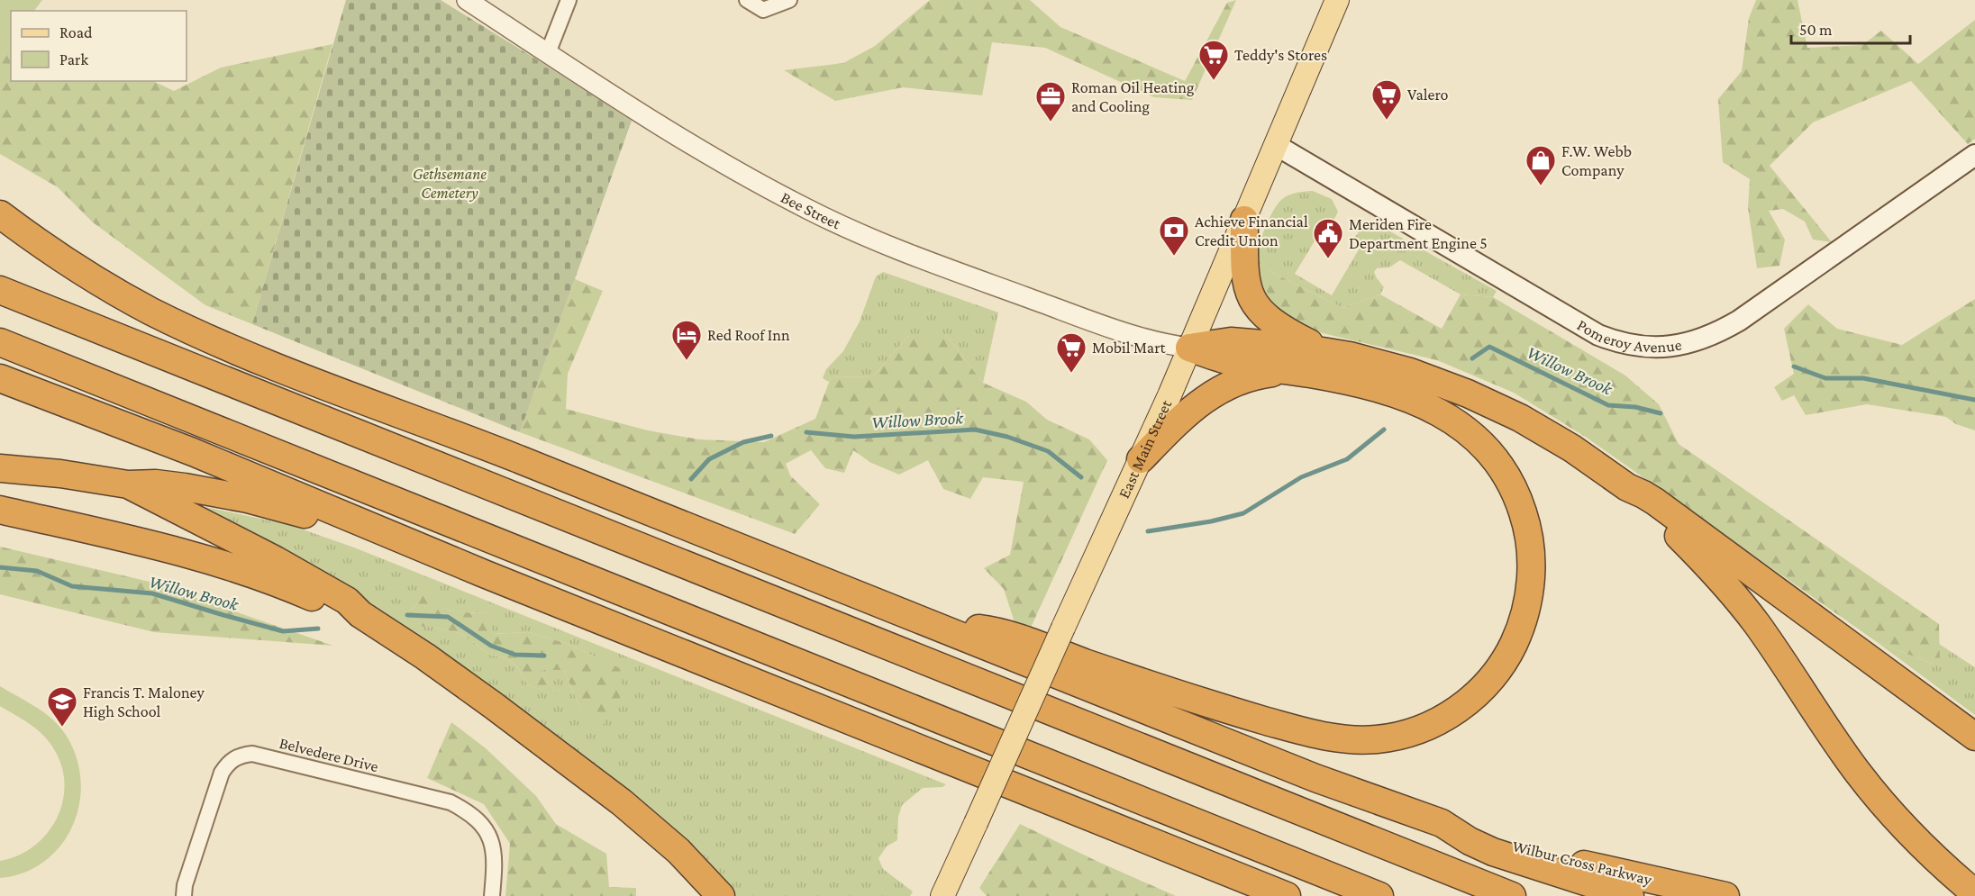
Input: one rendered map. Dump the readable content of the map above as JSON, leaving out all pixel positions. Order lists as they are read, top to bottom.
{
  "streets": {
    "highway": ["Wilbur Cross Parkway"],
    "main road": ["Pomeroy Avenue", "East Main Street"],
    "street": ["Bee Street", "Belvedere Drive"]
  },
  "crossings": [
    ["Bee Street", "East Main Street"],
    ["Pomeroy Avenue", "East Main Street"]
  ],
  "water": ["Willow Brook"],
  "parks": ["Gethsemane Cemetery"],
  "places": {
    "supermarket": ["Teddy's Stores", "Valero", "Mobil Mart"],
    "office": ["Roman Oil Heating and Cooling"],
    "shop": ["F.W. Webb Company"],
    "bank": ["Achieve Financial Credit Union"],
    "public building": ["Meriden Fire Department Engine 5"],
    "hotel": ["Red Roof Inn"],
    "school or university": ["Francis T. Maloney High School"]
  },
  "legend": ["Road", "Park"],
  "scale_bar": "50 m"
}
